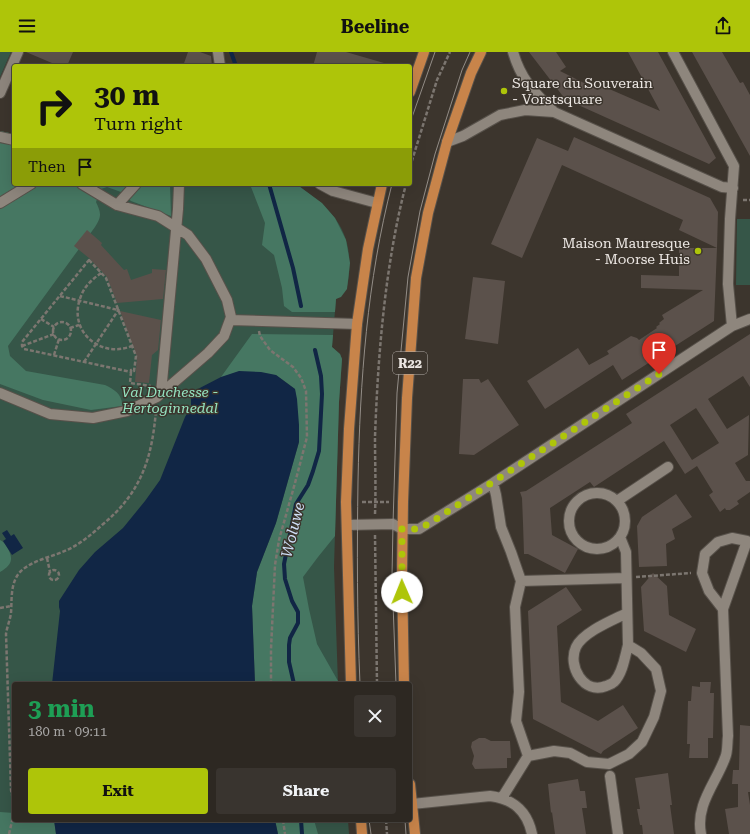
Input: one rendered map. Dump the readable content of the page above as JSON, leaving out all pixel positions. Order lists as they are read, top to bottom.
{
  "streets": {
    "main road": ["R22"]
  },
  "water": ["Woluwe"],
  "parks": ["Val Duchesse - Hertoginnedal"],
  "places": ["Square du Souverain - Vorstsquare", "Maison Mauresque - Moorse Huis"],
  "page": {
    "header": "Beeline",
    "turn": ["30 m", "Turn right"],
    "then": "Then",
    "heading": ["3 min", "180 m · 09:11"],
    "buttons": ["Exit", "Share"]
  }
}
